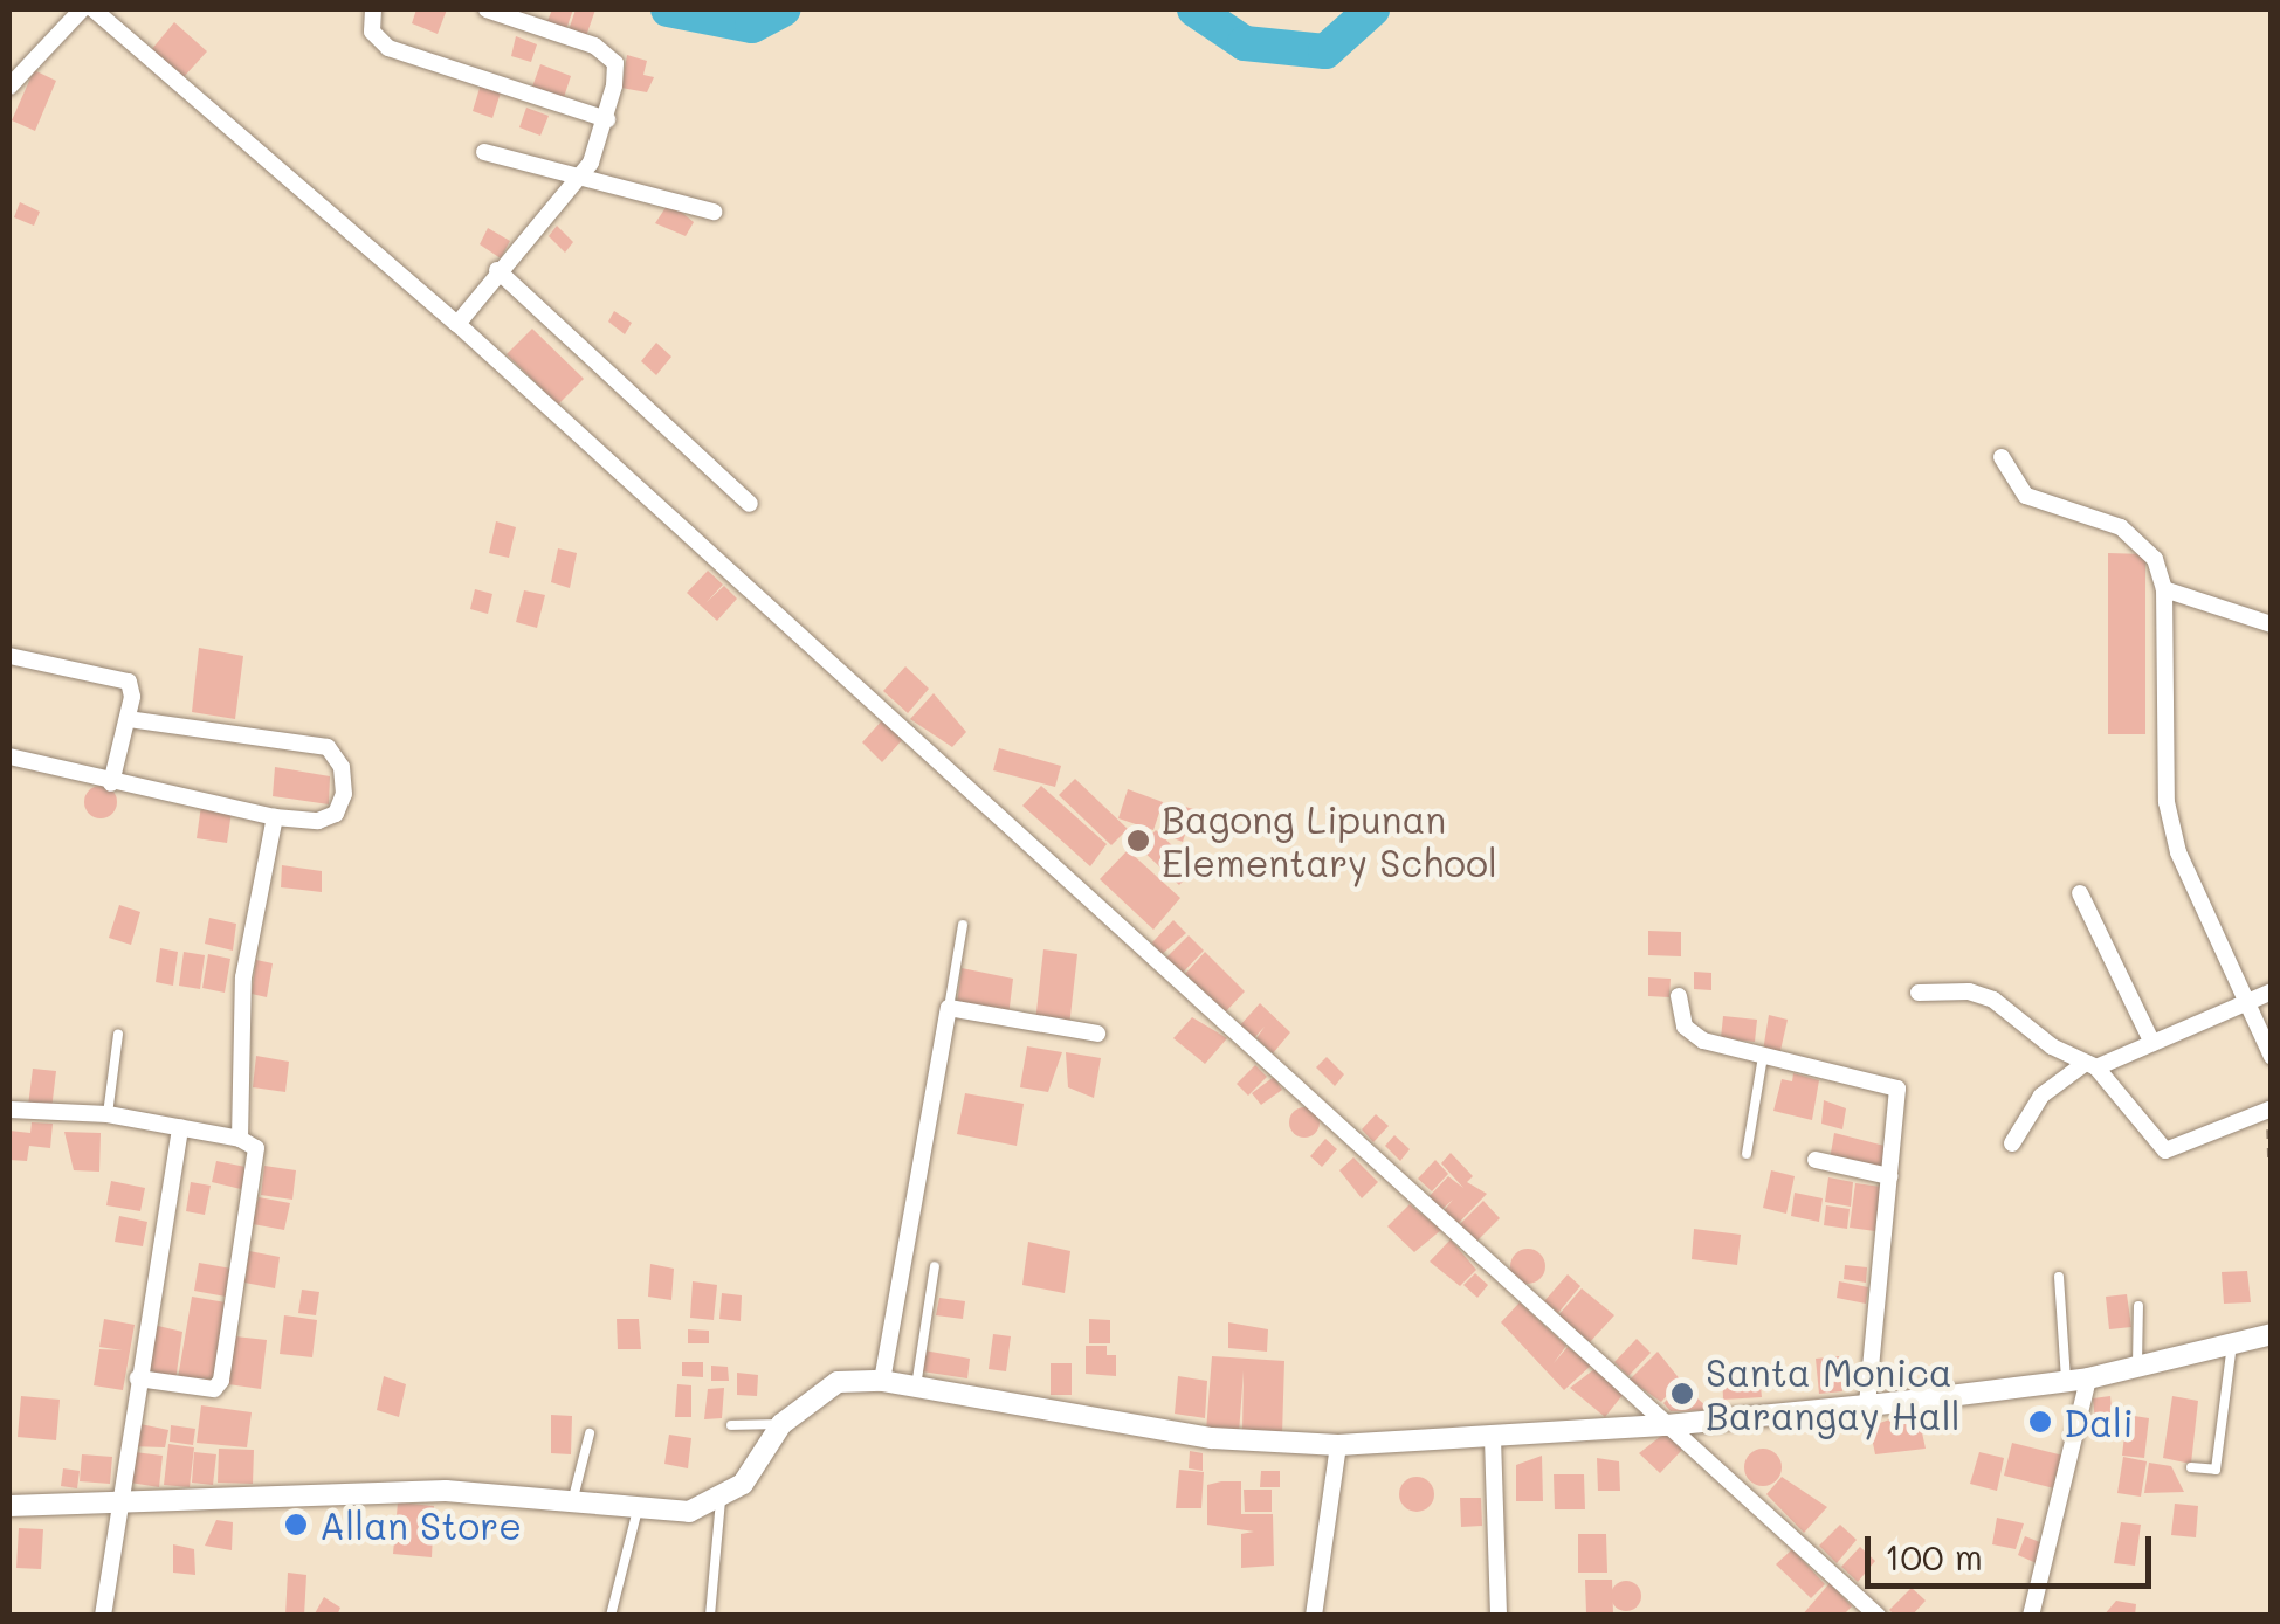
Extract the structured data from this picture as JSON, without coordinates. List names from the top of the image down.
{
  "places": [
    "Bagong Lipunan Elementary School",
    "Santa Monica Barangay Hall",
    "Dali",
    "Allan Store"
  ],
  "scale_bar": "100 m"
}
